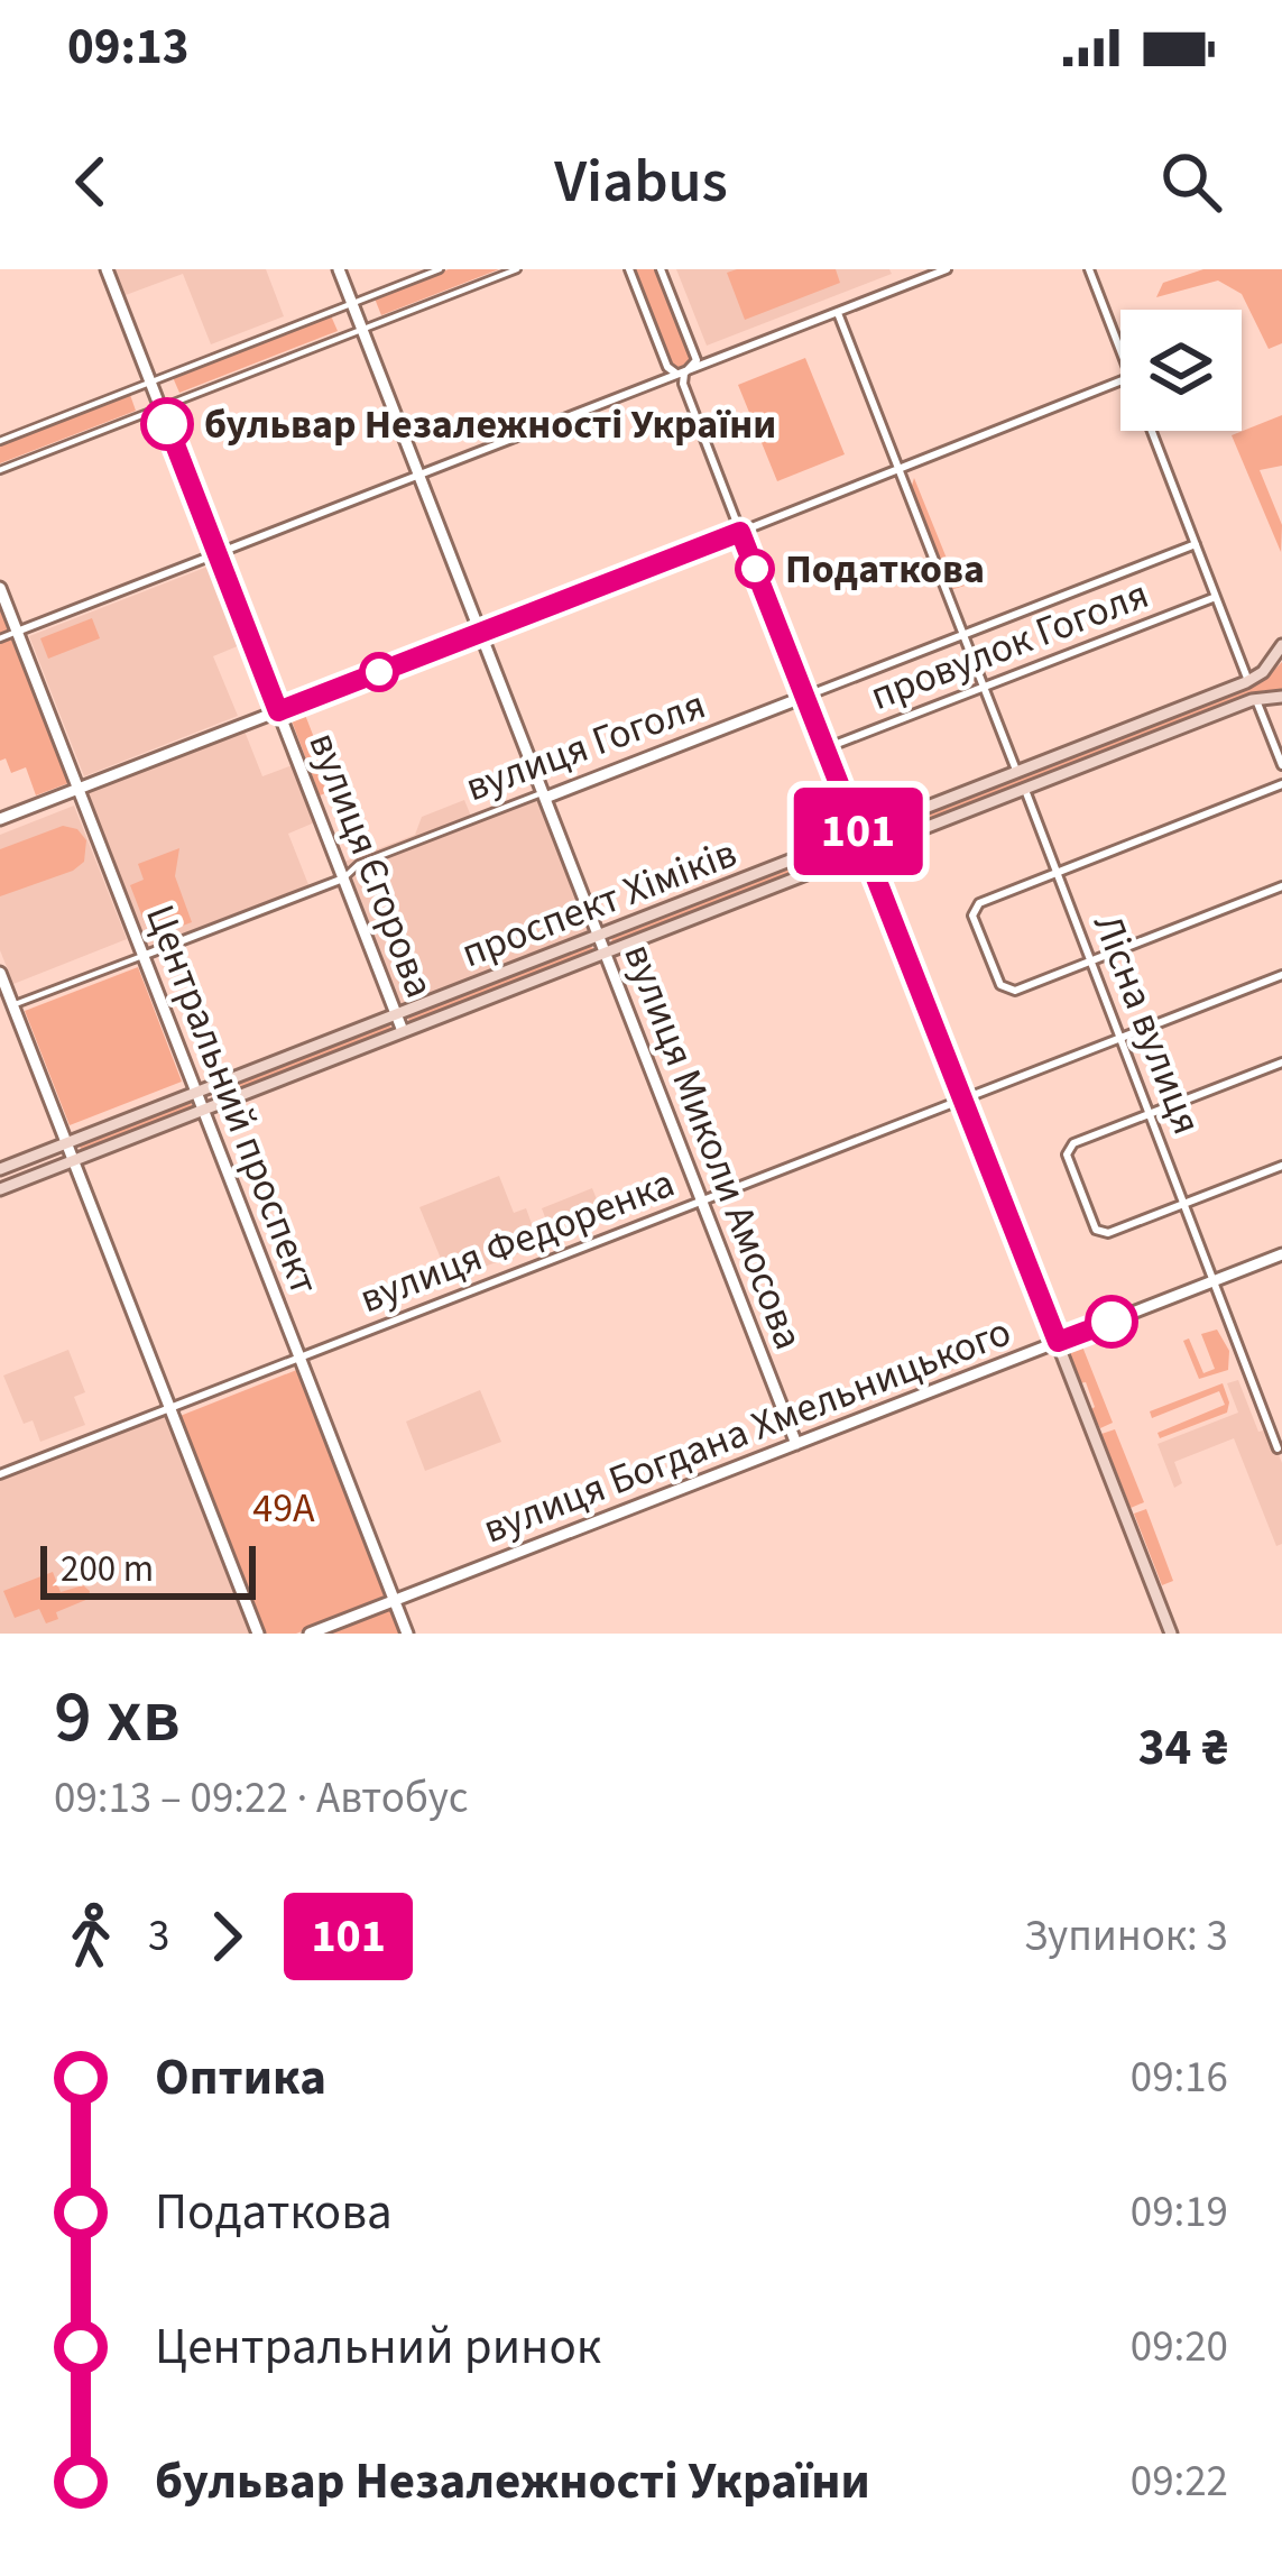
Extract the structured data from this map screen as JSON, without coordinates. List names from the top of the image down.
{
  "streets": {
    "main road": ["проспект Хіміків"],
    "street": [
      "провулок Гоголя",
      "вулиця Гоголя",
      "вулиця Єгорова",
      "Лісна вулиця",
      "Центральний проспект",
      "вулиця Миколи Амосова",
      "вулиця Федоренка",
      "вулиця Богдана Хмельницького"
    ]
  },
  "crossings": [
    ["вулиця Гоголя", "вулиця Єгорова"],
    ["вулиця Гоголя", "Центральний проспект"],
    ["вулиця Гоголя", "вулиця Миколи Амосова"],
    ["вулиця Єгорова", "проспект Хіміків"],
    ["проспект Хіміків", "Лісна вулиця"],
    ["проспект Хіміків", "Центральний проспект"],
    ["проспект Хіміків", "вулиця Миколи Амосова"],
    ["Лісна вулиця", "вулиця Федоренка"],
    ["Лісна вулиця", "вулиця Богдана Хмельницького"],
    ["Центральний проспект", "вулиця Федоренка"],
    ["Центральний проспект", "вулиця Богдана Хмельницького"],
    ["вулиця Миколи Амосова", "вулиця Федоренка"],
    ["вулиця Миколи Амосова", "вулиця Богдана Хмельницького"]
  ],
  "parks": ["49А"],
  "places": ["бульвар Незалежності України", "Податкова"],
  "lines": ["bus line 101"],
  "scale_bar": "200 m",
  "page": {
    "status": "09:13",
    "header": "Viabus",
    "on_map": "101",
    "scale": "200 m",
    "heading": ["9 хв", "09:13 – 09:22 · Автобус", "34 ₴"],
    "legs": ["3", "101", "Зупинок: 3"],
    "list": [
      {
        "name": "Оптика",
        "value": "09:16"
      },
      {
        "name": "Податкова",
        "value": "09:19"
      },
      {
        "name": "Центральний ринок",
        "value": "09:20"
      },
      {
        "name": "бульвар Незалежності України",
        "value": "09:22"
      }
    ]
  }
}
